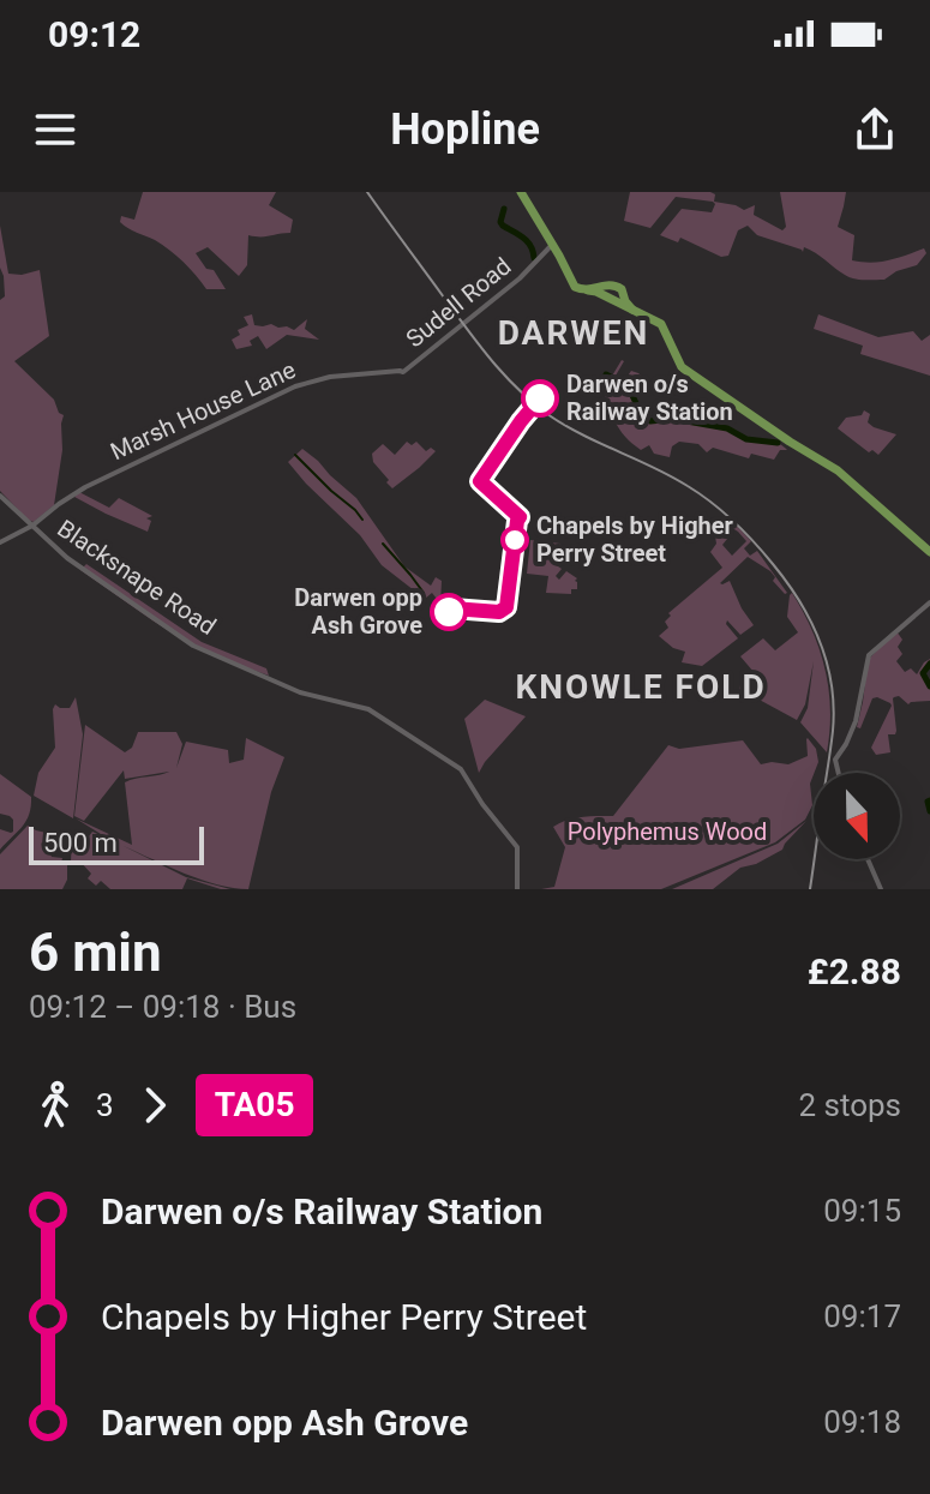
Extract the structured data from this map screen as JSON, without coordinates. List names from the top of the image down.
{
  "streets": {
    "street": ["Sudell Road", "Marsh House Lane", "Blacksnape Road"]
  },
  "crossings": [
    ["Sudell Road", "Marsh House Lane"],
    ["Marsh House Lane", "Blacksnape Road"]
  ],
  "districts": ["DARWEN", "KNOWLE FOLD"],
  "parks": ["Polyphemus Wood"],
  "places": ["Darwen o/s Railway Station", "Chapels by Higher Perry Street", "Darwen opp Ash Grove"],
  "lines": ["bus line TA05"],
  "scale_bar": "500 m",
  "north": "bottom",
  "page": {
    "status": "09:12",
    "header": "Hopline",
    "scale": "500 m",
    "heading": ["6 min", "09:12 – 09:18 · Bus", "£2.88"],
    "legs": ["3", "TA05", "2 stops"],
    "list": [
      {
        "name": "Darwen o/s Railway Station",
        "value": "09:15"
      },
      {
        "name": "Chapels by Higher Perry Street",
        "value": "09:17"
      },
      {
        "name": "Darwen opp Ash Grove",
        "value": "09:18"
      }
    ]
  }
}
